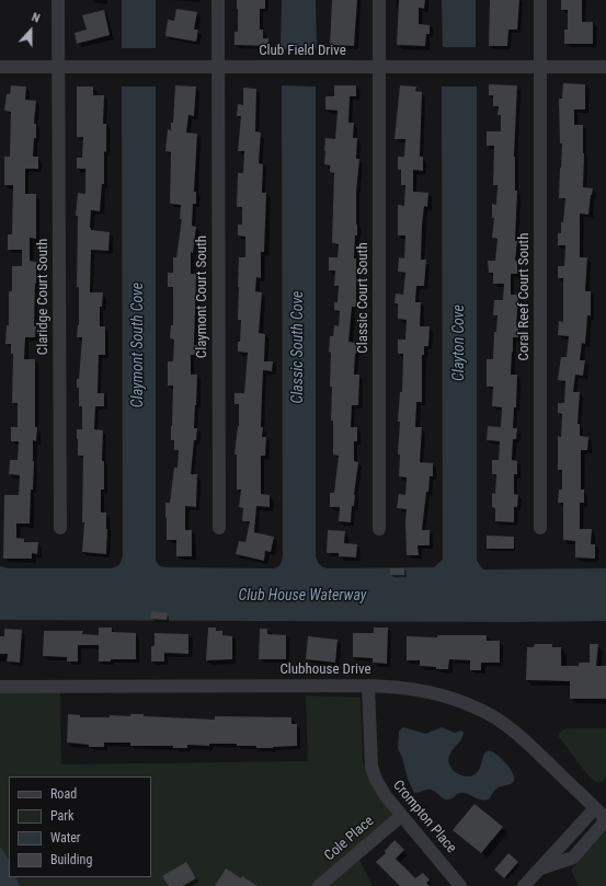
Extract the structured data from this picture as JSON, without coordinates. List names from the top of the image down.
{
  "streets": {
    "street": [
      "Club Field Drive",
      "Claridge Court South",
      "Claymont Court South",
      "Coral Reef Court South",
      "Classic Court South",
      "Clubhouse Drive",
      "Crompton Place",
      "Cole Place"
    ]
  },
  "crossings": [
    ["Club Field Drive", "Claridge Court South"],
    ["Club Field Drive", "Claymont Court South"],
    ["Club Field Drive", "Coral Reef Court South"],
    ["Club Field Drive", "Classic Court South"],
    ["Clubhouse Drive", "Crompton Place"],
    ["Crompton Place", "Cole Place"]
  ],
  "water": [
    "Clayton Cove",
    "Claymont South Cove",
    "Classic South Cove",
    "Club House Waterway"
  ],
  "legend": [
    "Road",
    "Park",
    "Water",
    "Building"
  ],
  "north": "top"
}
